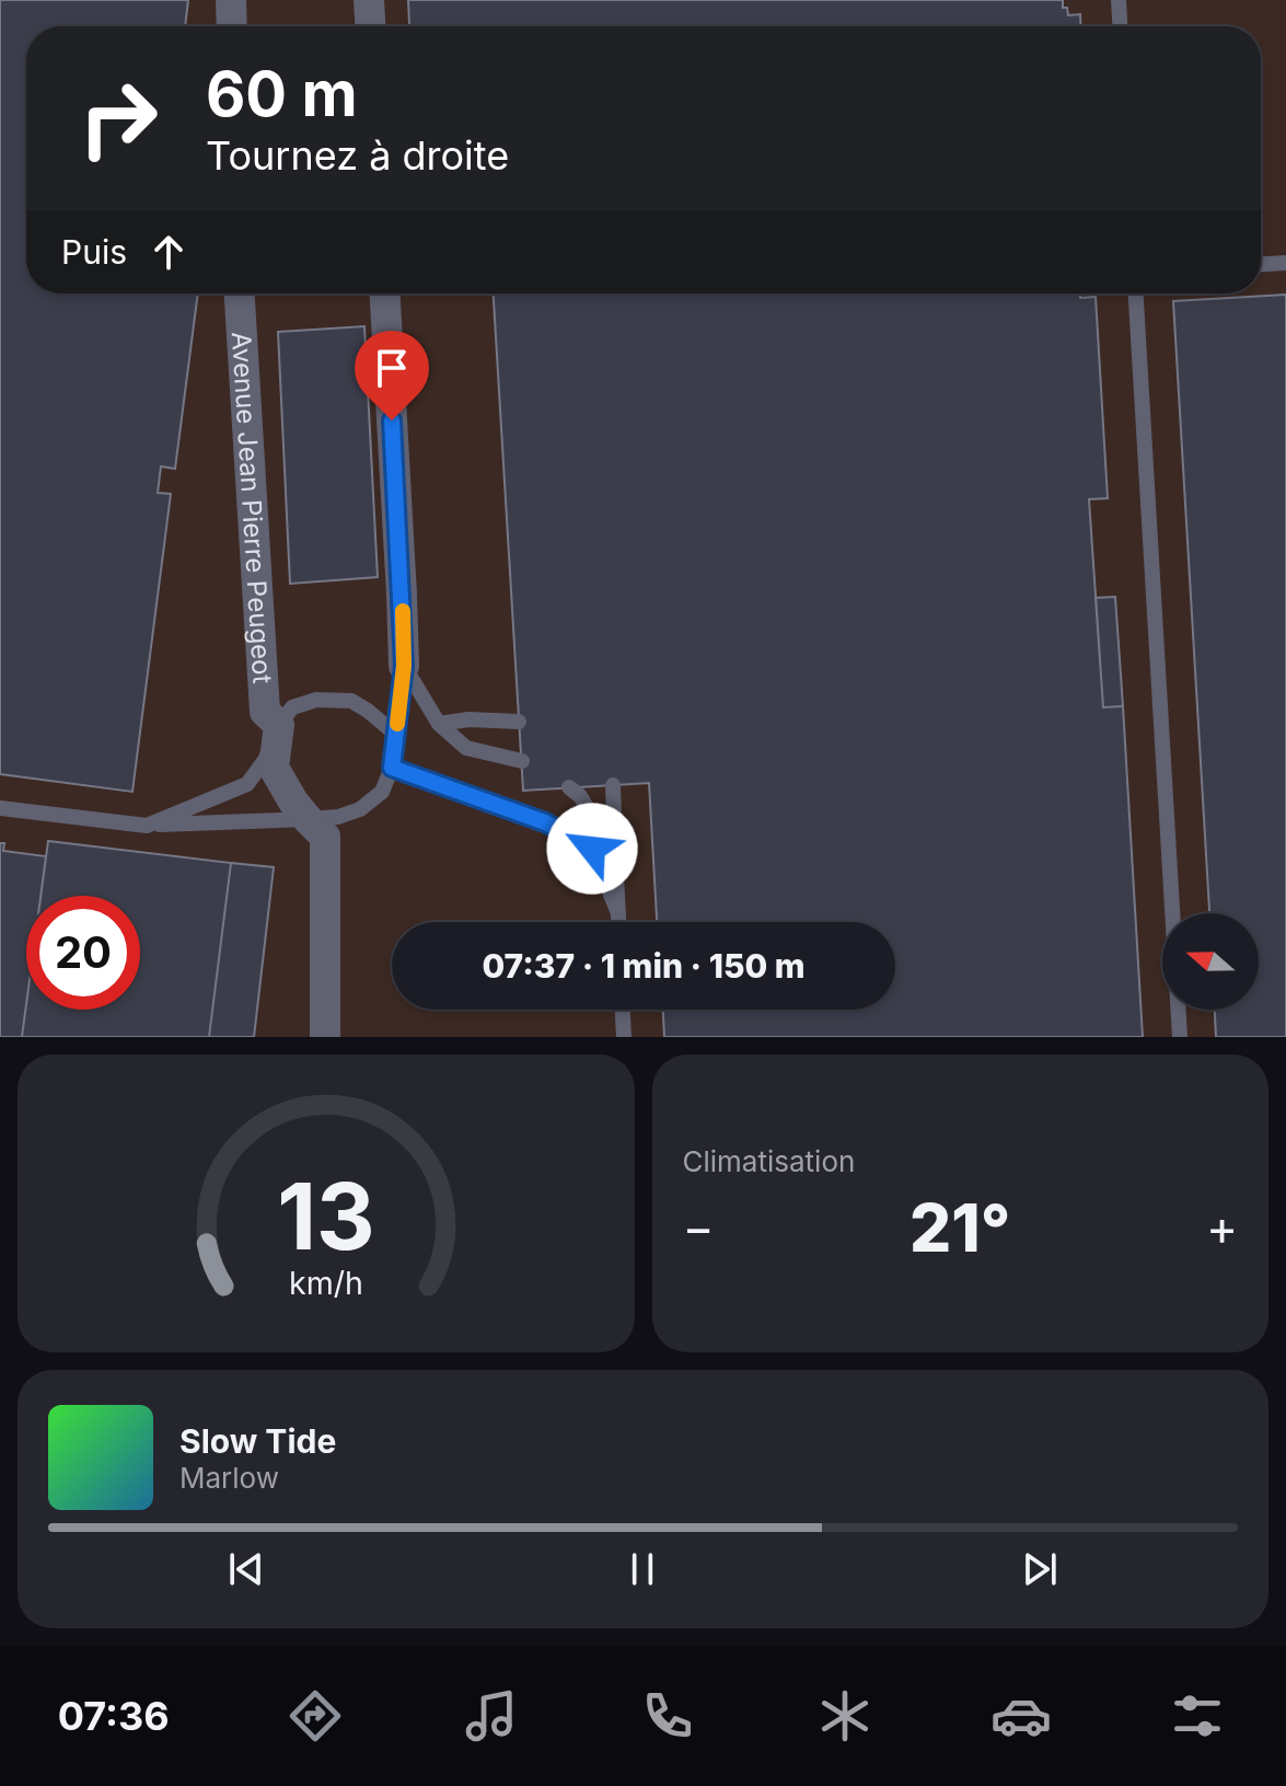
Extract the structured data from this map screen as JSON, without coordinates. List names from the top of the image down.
{
  "streets": {
    "street": ["Avenue Jean Pierre Peugeot"]
  },
  "north": "left",
  "page": {
    "turn": ["60 m", "Tournez à droite"],
    "then": "Puis",
    "limit": "20",
    "trip": "07:37 · 1 min · 150 m",
    "tile": "Climatisation",
    "heat": ["−", "21°", "+"],
    "song": ["Slow Tide", "Marlow"],
    "tabs": "07:36",
    "gauge": ["13", "km/h"]
  }
}
